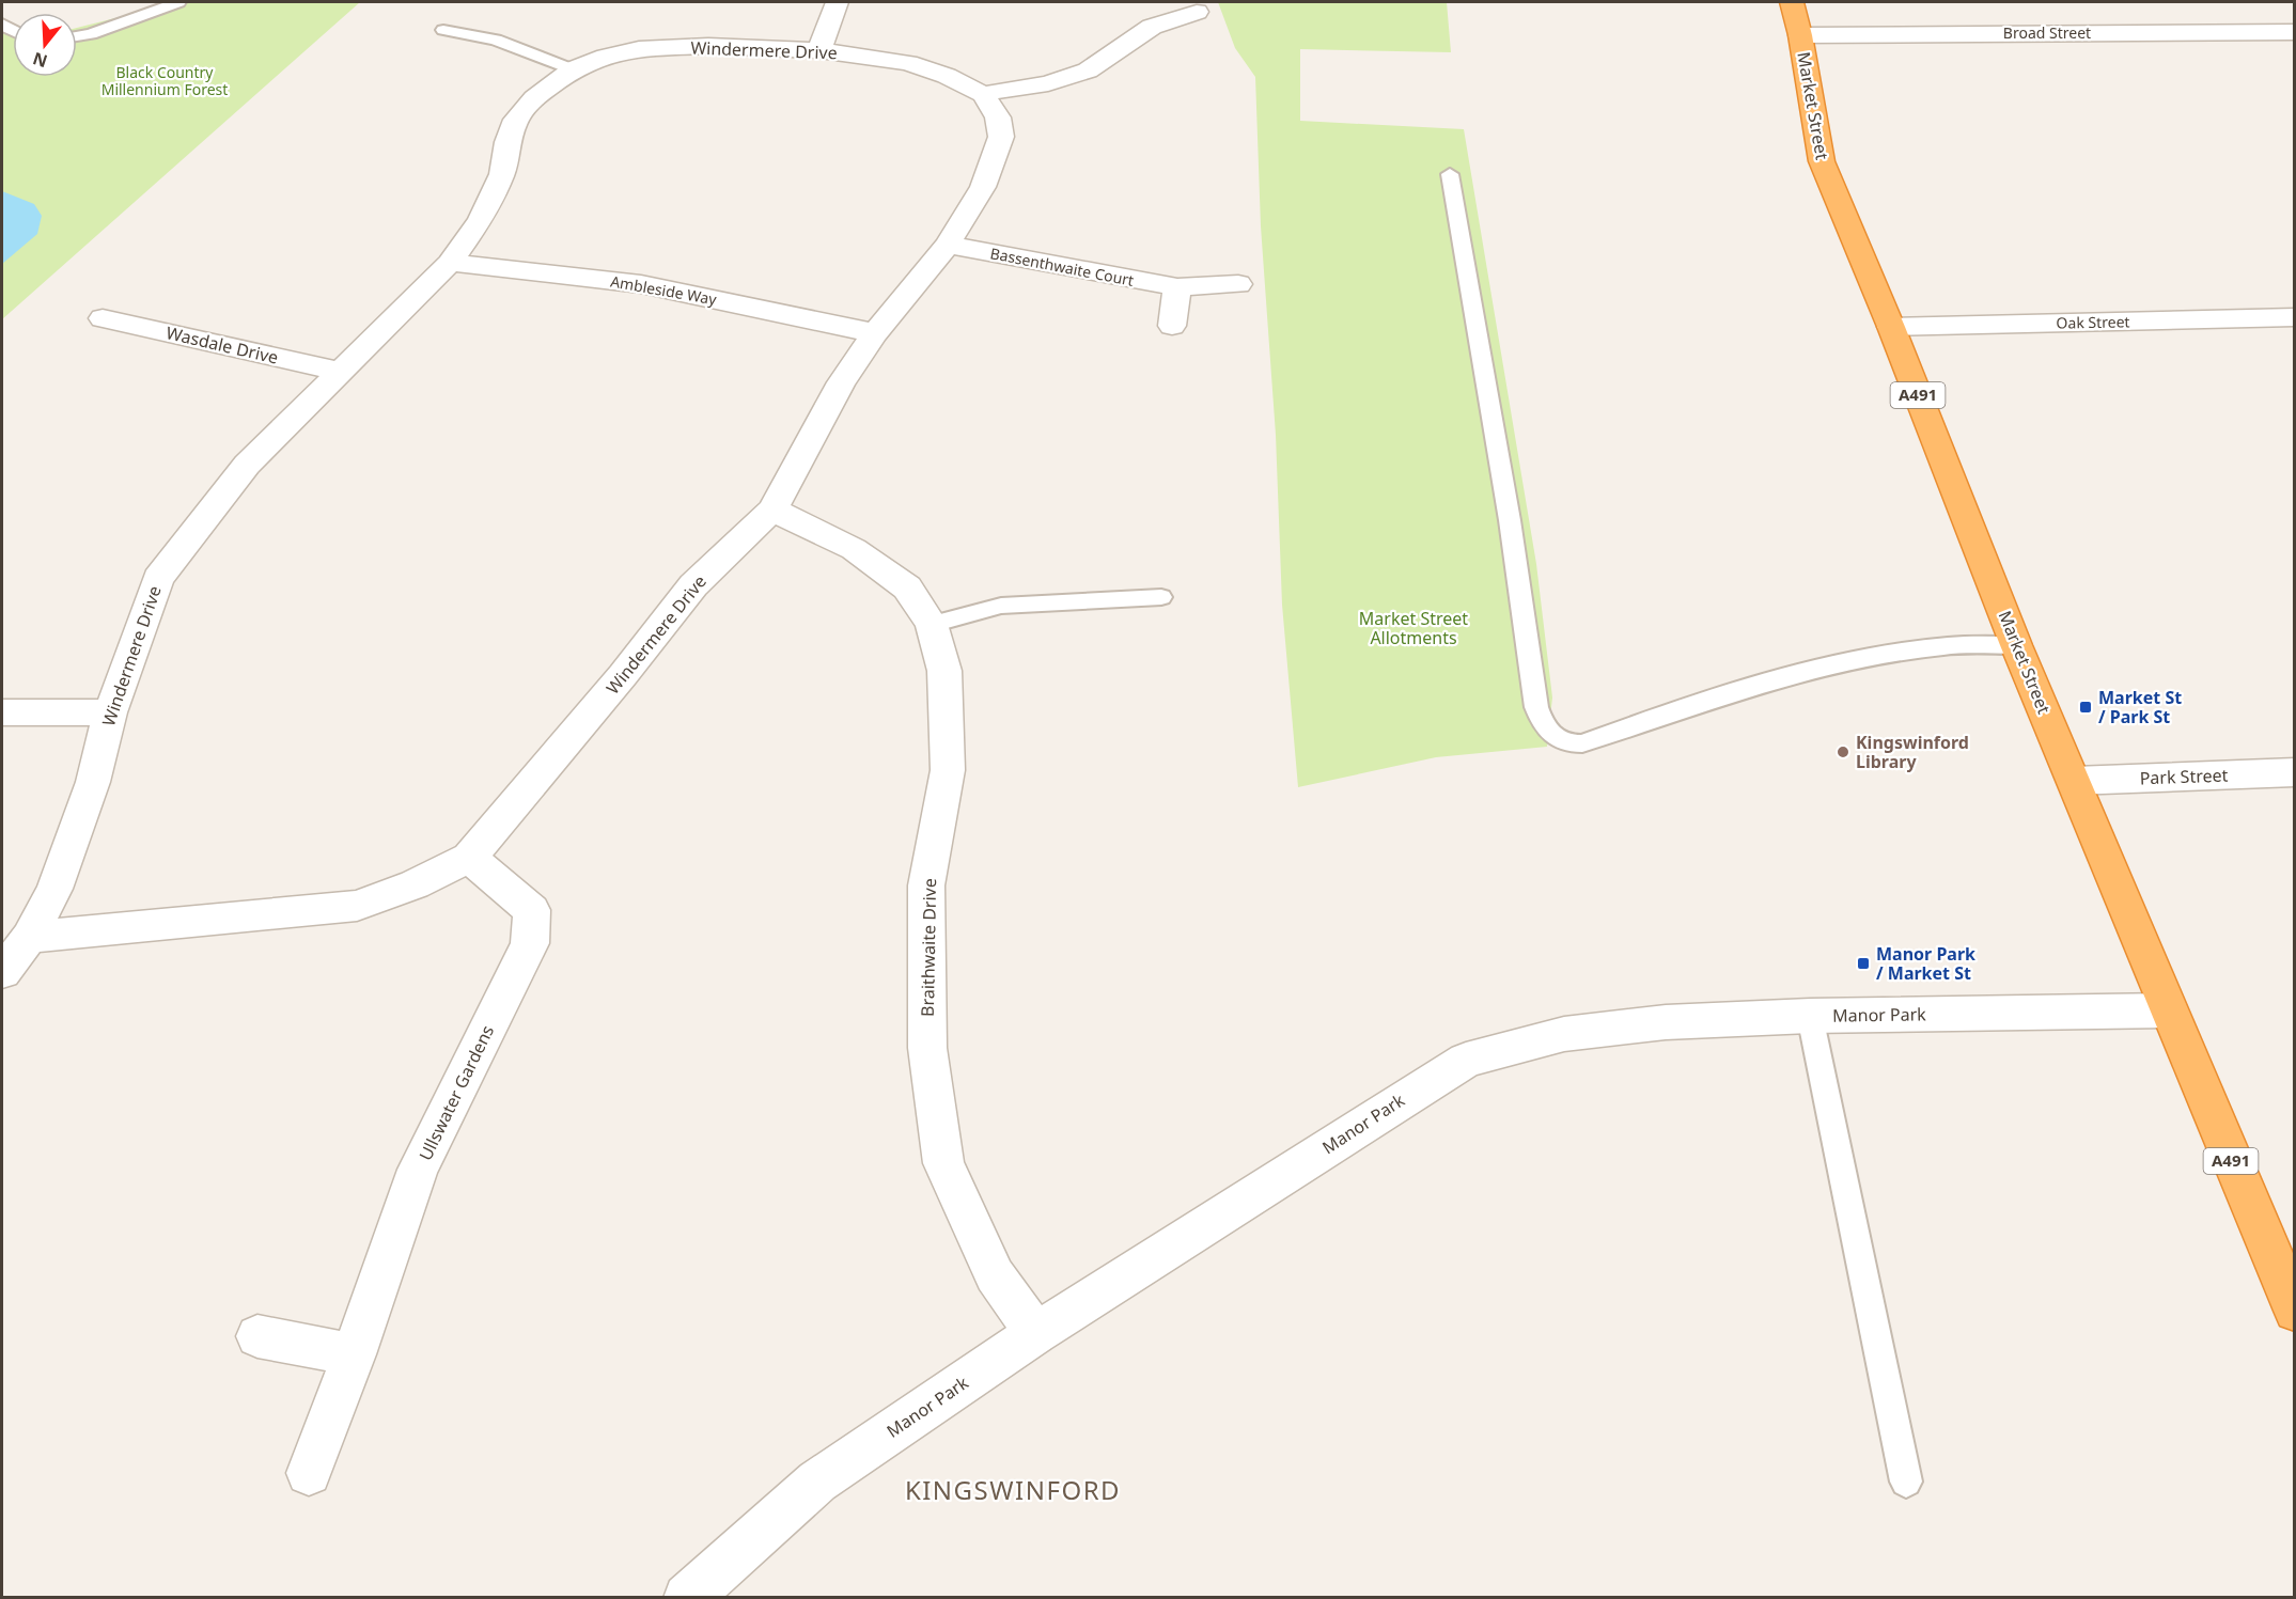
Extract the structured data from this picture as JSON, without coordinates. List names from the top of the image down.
{
  "streets": {
    "highway": ["Market Street", "A491"],
    "street": [
      "Broad Street",
      "Windermere Drive",
      "Bassenthwaite Court",
      "Ambleside Way",
      "Oak Street",
      "Wasdale Drive",
      "Park Street",
      "Braithwaite Drive",
      "Manor Park",
      "Ullswater Gardens"
    ]
  },
  "crossings": [
    ["Broad Street", "Market Street"],
    ["Windermere Drive", "Bassenthwaite Court"],
    ["Windermere Drive", "Ambleside Way"],
    ["Windermere Drive", "Wasdale Drive"],
    ["Windermere Drive", "Braithwaite Drive"],
    ["Windermere Drive", "Ullswater Gardens"],
    ["Market Street", "Oak Street"],
    ["Market Street", "Park Street"],
    ["Market Street", "Manor Park"],
    ["Braithwaite Drive", "Manor Park"]
  ],
  "districts": ["KINGSWINFORD"],
  "parks": ["Black Country Millennium Forest", "Market Street Allotments"],
  "places": {
    "transit": ["Market St / Park St", "Manor Park / Market St"],
    "other": ["Kingswinford Library"]
  },
  "north": "bottom"
}
